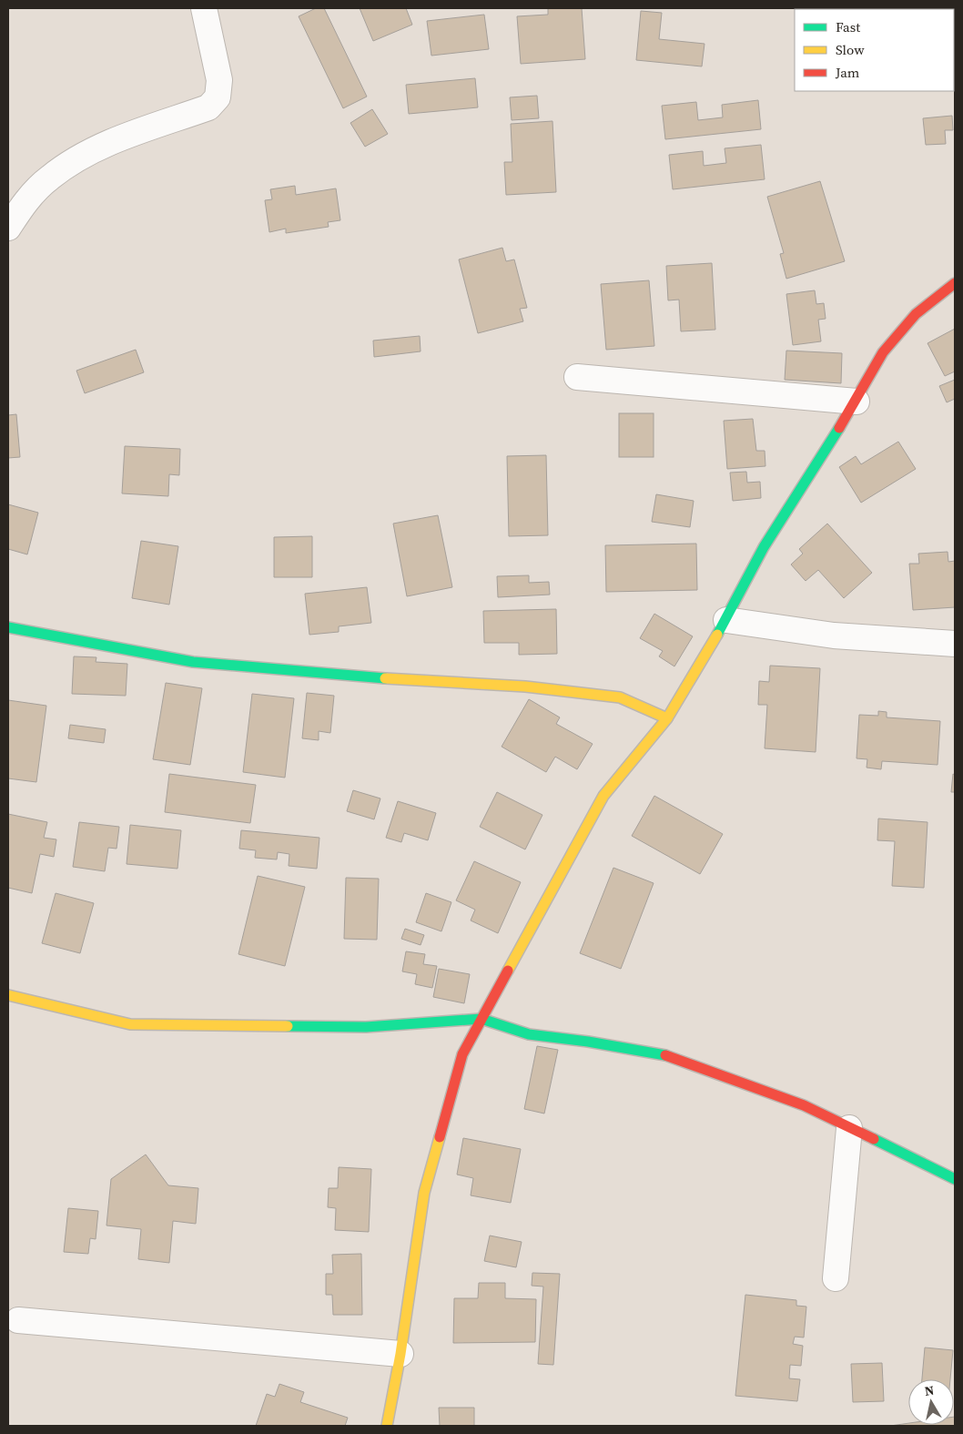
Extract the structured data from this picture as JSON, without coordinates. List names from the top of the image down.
{
  "legend": ["Fast", "Slow", "Jam"],
  "north": "top"
}
